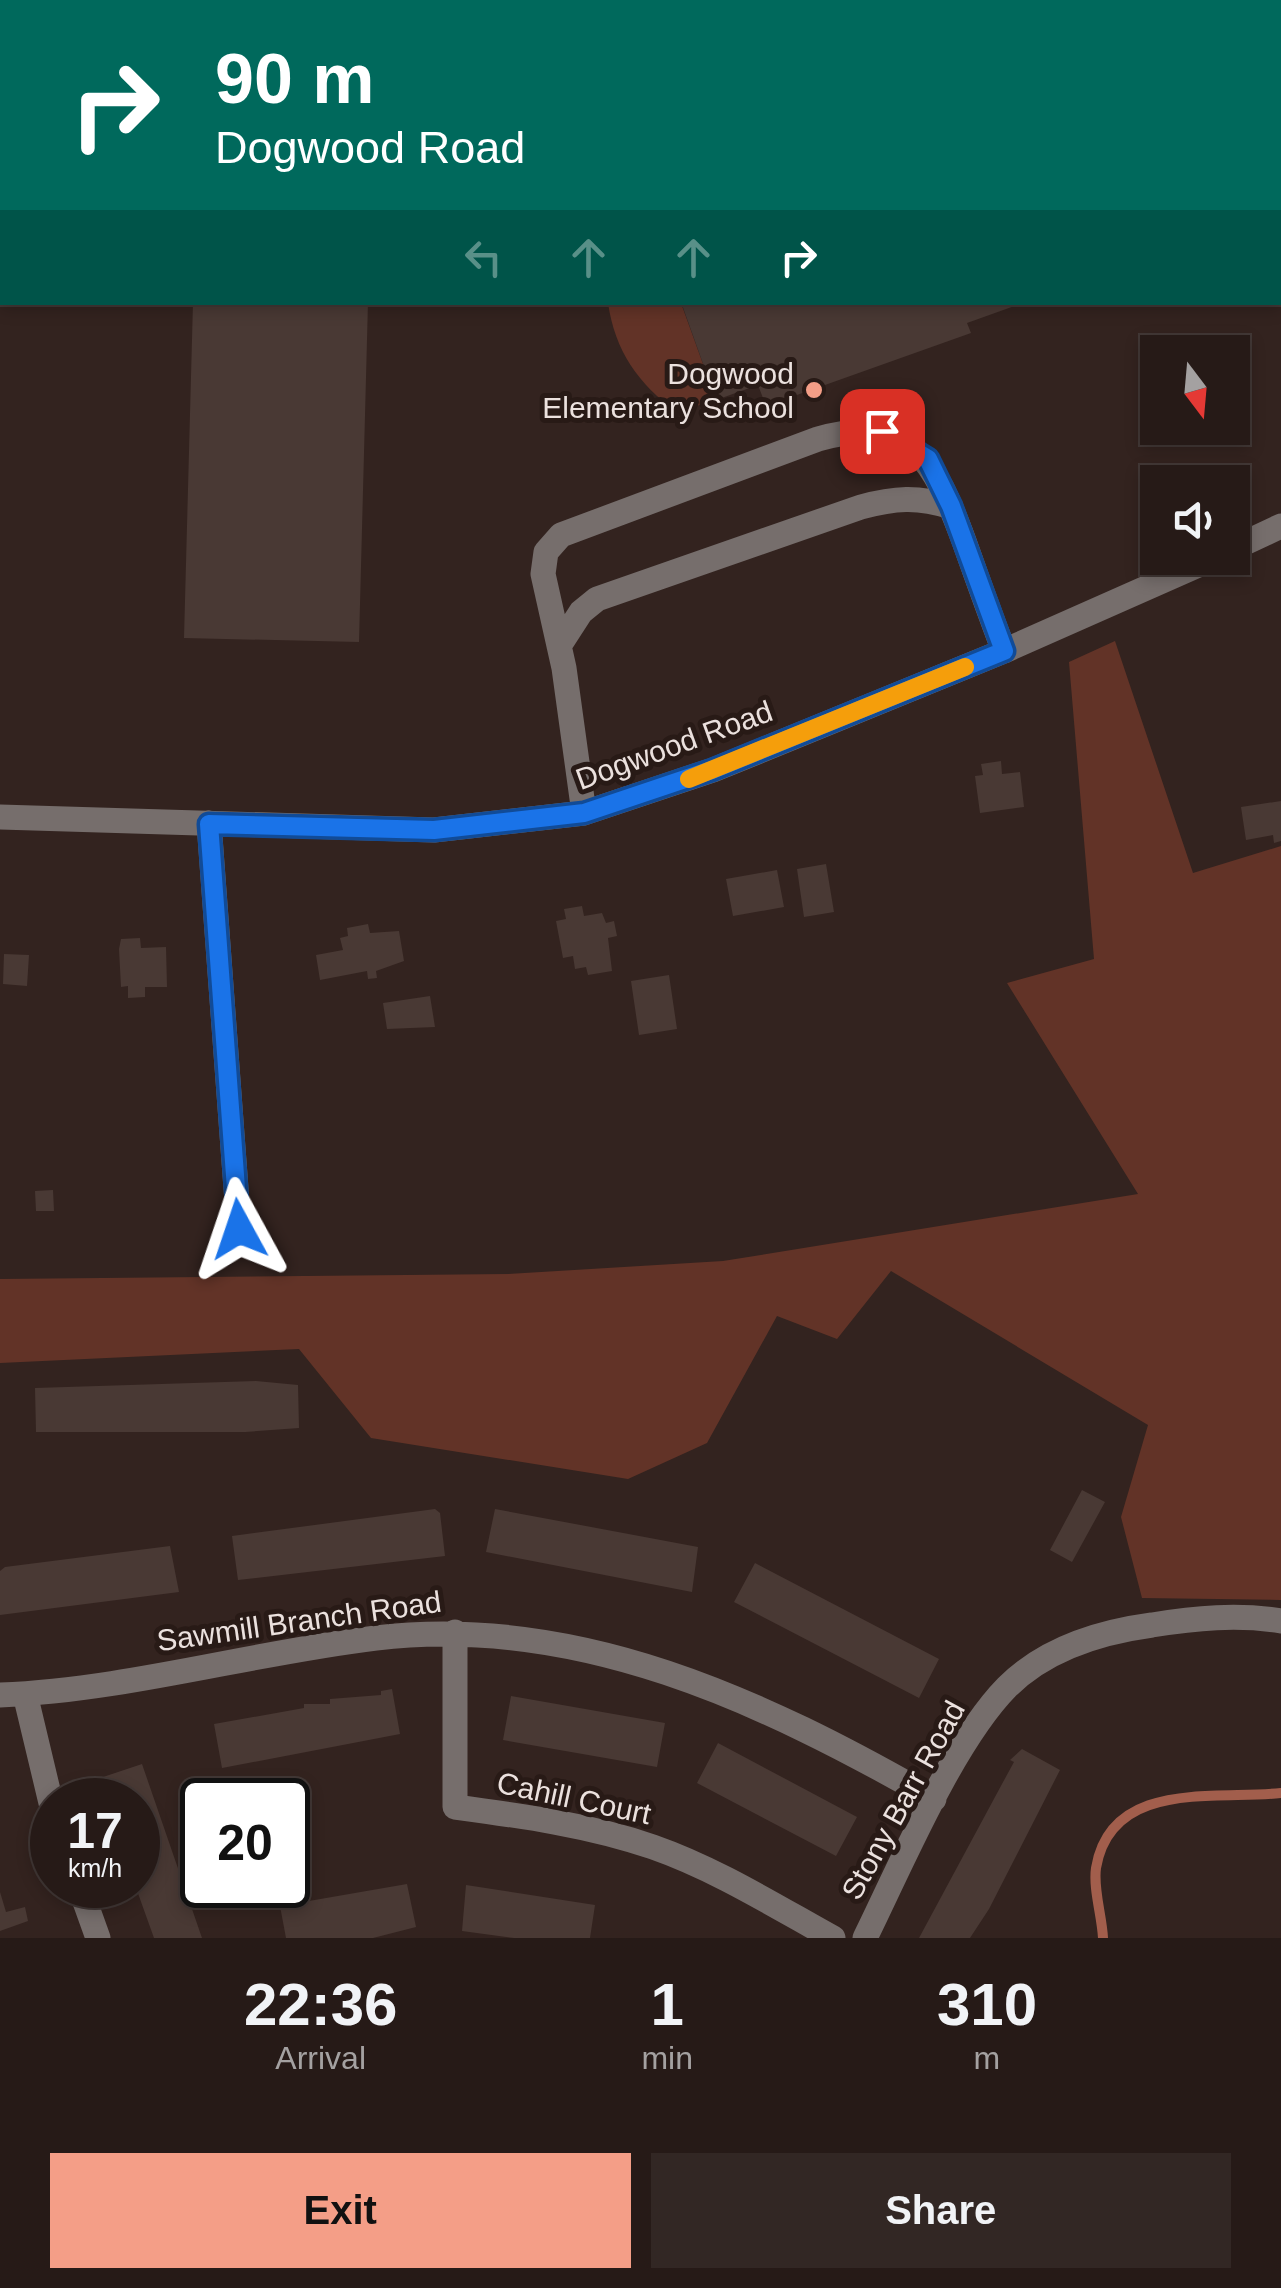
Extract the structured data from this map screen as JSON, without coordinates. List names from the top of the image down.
{
  "streets": {
    "street": [
      "Dogwood Road",
      "Sawmill Branch Road",
      "Cahill Court",
      "Stony Barr Road"
    ]
  },
  "crossings": [
    ["Sawmill Branch Road", "Cahill Court"],
    ["Sawmill Branch Road", "Stony Barr Road"]
  ],
  "places": ["Dogwood Elementary School"],
  "north": "bottom",
  "page": {
    "turn": ["90 m", "Dogwood Road"],
    "speed": "17 km/h",
    "limit": "20",
    "eta": [
      "22:36",
      "Arrival",
      "1",
      "min",
      "310",
      "m"
    ],
    "buttons": ["Exit", "Share"]
  }
}
